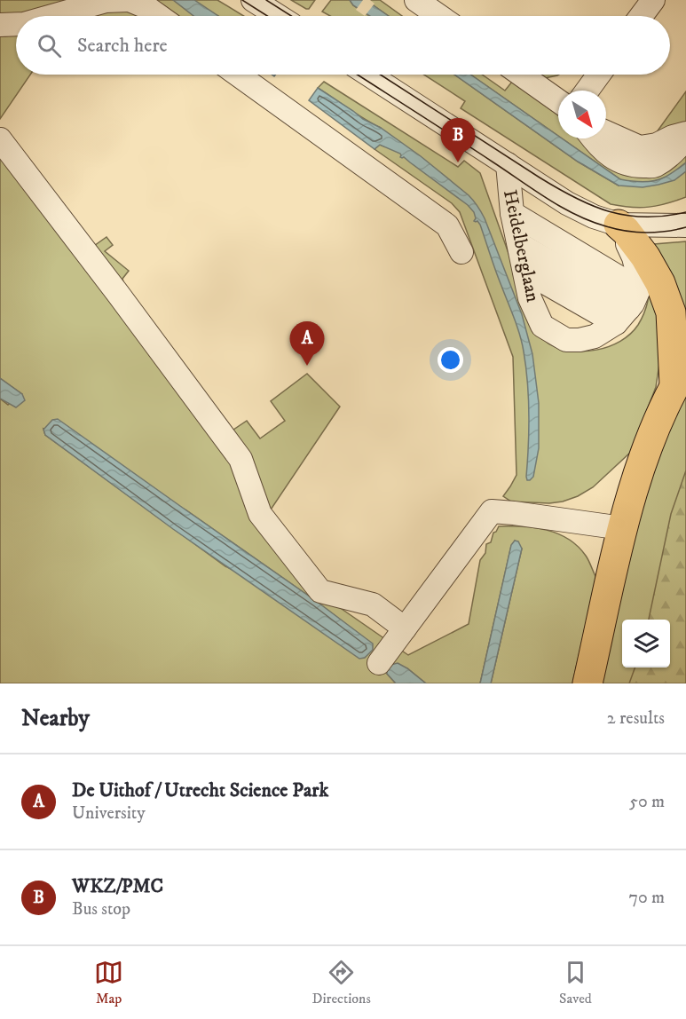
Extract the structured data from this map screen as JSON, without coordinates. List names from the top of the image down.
{
  "streets": {
    "lane": ["Heidelberglaan"]
  },
  "north": "bottom right",
  "page": {
    "search": "Search here",
    "pins": ["B", "A"],
    "heading": ["Nearby", "2 results"],
    "list": [
      {
        "mark": "A",
        "name": "De Uithof / Utrecht Science Park",
        "note": "University",
        "value": "50 m"
      },
      {
        "mark": "B",
        "name": "WKZ/PMC",
        "note": "Bus stop",
        "value": "70 m"
      }
    ],
    "nav": ["Map", "Directions", "Saved"]
  }
}
